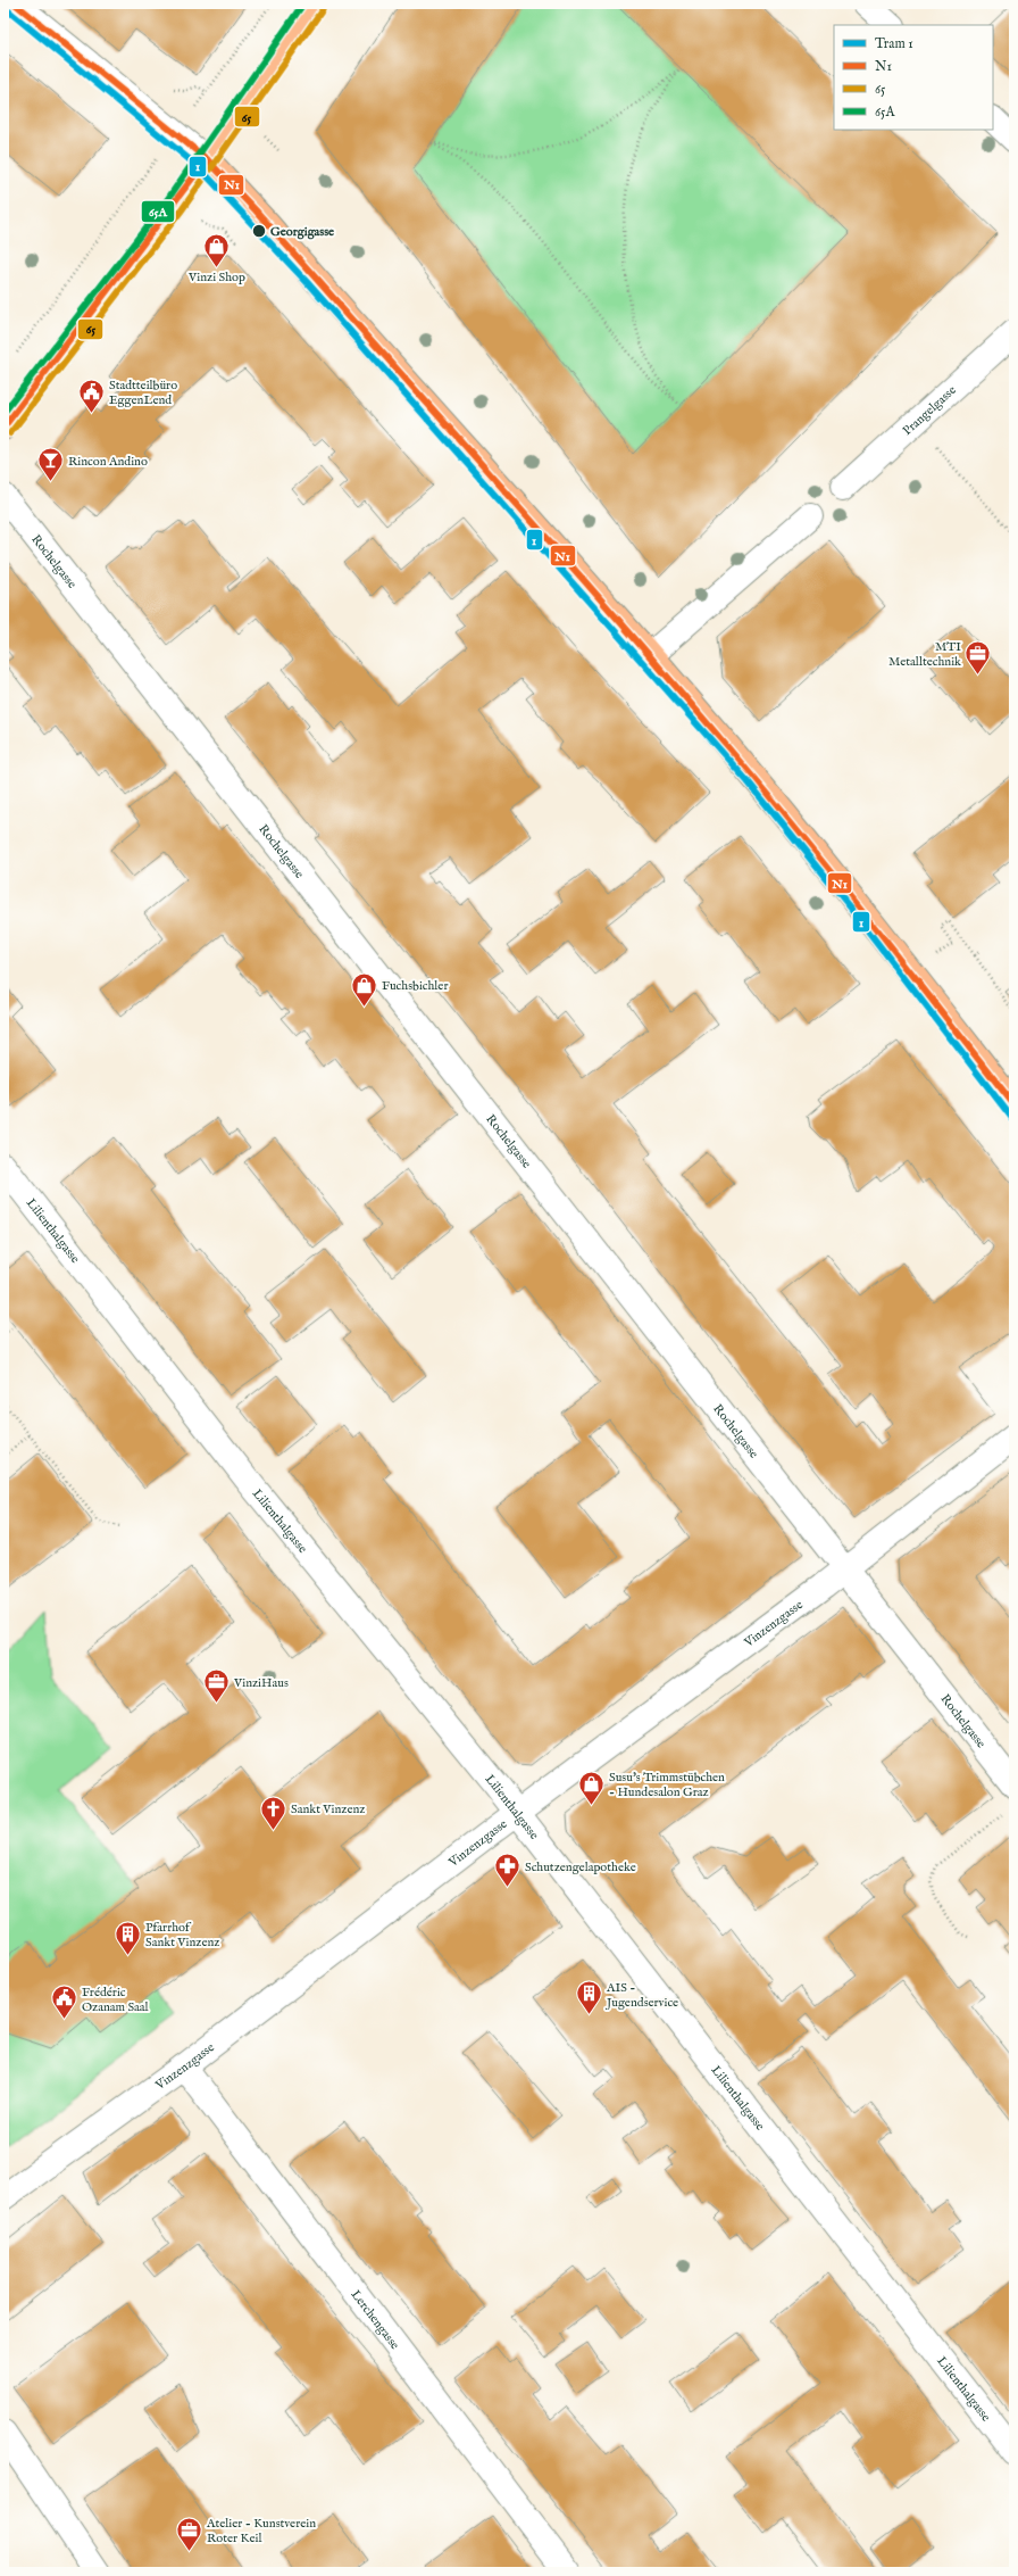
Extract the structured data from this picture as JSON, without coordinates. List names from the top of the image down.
{
  "streets": {
    "street": [
      "Prangelgasse",
      "Rochelgasse",
      "Lilienthalgasse",
      "Vinzenzgasse",
      "Lerchengasse"
    ]
  },
  "crossings": [
    ["Rochelgasse", "Vinzenzgasse"],
    ["Lilienthalgasse", "Vinzenzgasse"],
    ["Vinzenzgasse", "Lerchengasse"]
  ],
  "places": {
    "other": ["Georgigasse"],
    "shop": ["Vinzi Shop", "Fuchsbichler", "Susu's Trimmstübchen - Hundesalon Graz"],
    "public building": ["Stadtteilbüro EggenLend", "Frédéric Ozanam Saal"],
    "bar": ["Rincon Andino"],
    "office": ["MTI Metalltechnik", "VinziHaus", "Atelier - Kunstverein Roter Keil"],
    "church": ["Sankt Vinzenz"],
    "pharmacy": ["Schutzengelapotheke"],
    "building": ["Pfarrhof Sankt Vinzenz", "AIS - Jugendservice"]
  },
  "lines": [
    "transit line N1",
    "transit line 65A",
    "tram line 1",
    "transit line 65"
  ],
  "legend": [
    "Tram 1",
    "N1",
    "65",
    "65A"
  ]
}
